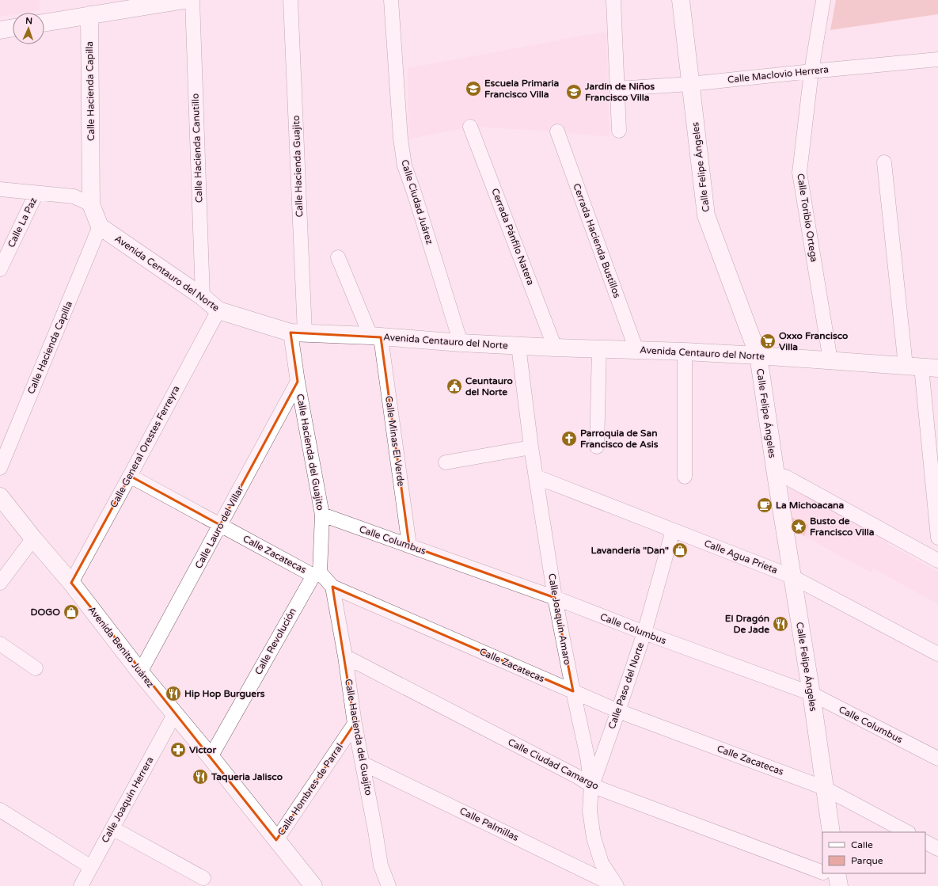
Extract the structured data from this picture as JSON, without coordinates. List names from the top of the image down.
{
  "streets": {
    "street": [
      "Calle Maclovio Herrera",
      "Calle Hacienda Capilla",
      "Calle Hacienda Canutillo",
      "Calle Hacienda Guajito",
      "Calle Felipe Ángeles",
      "Calle Ciudad Juárez",
      "Calle Toribio Ortega",
      "Calle La Paz",
      "Cerrada Pánfilo Natera",
      "Cerrada Hacienda Bustillos",
      "Avenida Centauro del Norte",
      "Calle Minas El Verde",
      "Calle General Orestes Ferreyra",
      "Calle Hacienda del Guajito",
      "Calle Lauro del Villar",
      "Calle Columbus",
      "Calle Zacatecas",
      "Calle Agua Prieta",
      "Calle Joaquín Amaro",
      "Calle Revolución",
      "Avenida Benito Juárez",
      "Calle Paso del Norte",
      "Calle Ciudad Camargo",
      "Calle Hombres de Parral",
      "Calle Joaquín Herrera",
      "Calle Palmillas"
    ]
  },
  "crossings": [
    ["Calle Maclovio Herrera", "Calle Felipe Ángeles"],
    ["Calle Maclovio Herrera", "Calle Toribio Ortega"],
    ["Calle Hacienda Capilla", "Avenida Centauro del Norte"],
    ["Calle Hacienda Canutillo", "Avenida Centauro del Norte"],
    ["Calle Hacienda Guajito", "Avenida Centauro del Norte"],
    ["Calle Hacienda Guajito", "Calle Hacienda del Guajito"],
    ["Calle Felipe Ángeles", "Avenida Centauro del Norte"],
    ["Calle Felipe Ángeles", "Calle Columbus"],
    ["Calle Felipe Ángeles", "Calle Zacatecas"],
    ["Calle Felipe Ángeles", "Calle Agua Prieta"],
    ["Calle Ciudad Juárez", "Avenida Centauro del Norte"],
    ["Calle Toribio Ortega", "Avenida Centauro del Norte"],
    ["Cerrada Pánfilo Natera", "Avenida Centauro del Norte"],
    ["Cerrada Hacienda Bustillos", "Avenida Centauro del Norte"],
    ["Avenida Centauro del Norte", "Calle Minas El Verde"],
    ["Avenida Centauro del Norte", "Calle General Orestes Ferreyra"],
    ["Avenida Centauro del Norte", "Calle Hacienda del Guajito"],
    ["Avenida Centauro del Norte", "Calle Joaquín Amaro"],
    ["Calle Minas El Verde", "Calle Columbus"],
    ["Calle General Orestes Ferreyra", "Calle Zacatecas"],
    ["Calle General Orestes Ferreyra", "Avenida Benito Juárez"],
    ["Calle Hacienda del Guajito", "Calle Lauro del Villar"],
    ["Calle Hacienda del Guajito", "Calle Columbus"],
    ["Calle Hacienda del Guajito", "Calle Zacatecas"],
    ["Calle Hacienda del Guajito", "Calle Revolución"],
    ["Calle Hacienda del Guajito", "Calle Ciudad Camargo"],
    ["Calle Hacienda del Guajito", "Calle Hombres de Parral"],
    ["Calle Hacienda del Guajito", "Calle Palmillas"],
    ["Calle Lauro del Villar", "Calle Zacatecas"],
    ["Calle Lauro del Villar", "Avenida Benito Juárez"],
    ["Calle Columbus", "Calle Joaquín Amaro"],
    ["Calle Columbus", "Calle Paso del Norte"],
    ["Calle Zacatecas", "Calle Joaquín Amaro"],
    ["Calle Zacatecas", "Calle Revolución"],
    ["Calle Zacatecas", "Calle Paso del Norte"],
    ["Calle Agua Prieta", "Calle Joaquín Amaro"],
    ["Calle Agua Prieta", "Calle Paso del Norte"],
    ["Calle Joaquín Amaro", "Calle Paso del Norte"],
    ["Calle Joaquín Amaro", "Calle Ciudad Camargo"],
    ["Calle Joaquín Amaro", "Calle Palmillas"],
    ["Calle Revolución", "Avenida Benito Juárez"],
    ["Avenida Benito Juárez", "Calle Hombres de Parral"],
    ["Avenida Benito Juárez", "Calle Joaquín Herrera"],
    ["Calle Paso del Norte", "Calle Ciudad Camargo"]
  ],
  "places": {
    "school or university": ["Escuela Primaria Francisco Villa", "Jardín de Niños Francisco Villa"],
    "supermarket": ["Oxxo Francisco Villa"],
    "public building": ["Ceuntauro del Norte"],
    "church": ["Parroquia de San Francisco de Asis"],
    "cafe": ["La Michoacana"],
    "place": ["Busto de Francisco Villa"],
    "shop": ["Lavandería \"Dan\"", "DOGO"],
    "restaurant": ["El Dragón De Jade", "Hip Hop Burguers", "Taqueria Jalisco"],
    "pharmacy": ["Victor"]
  },
  "legend": ["Calle", "Parque"],
  "north": "top"
}
